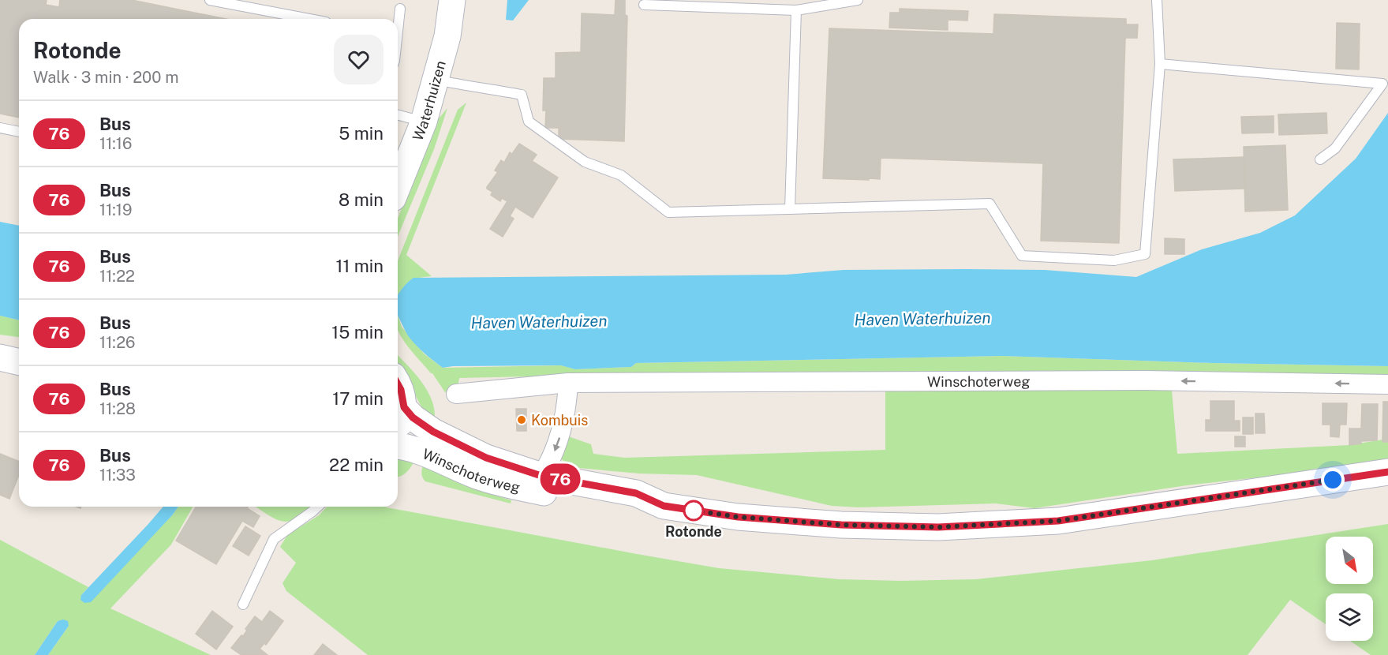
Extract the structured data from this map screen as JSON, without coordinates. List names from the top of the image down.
{
  "streets": {
    "main road": ["Waterhuizen", "Winschoterweg"]
  },
  "water": ["Haven Waterhuizen"],
  "places": ["Kombuis", "Rotonde"],
  "lines": ["bus line 76"],
  "north": "bottom right",
  "page": {
    "on_map": "76",
    "heading": ["Rotonde", "Walk · 3 min · 200 m"],
    "list": [
      {
        "mark": "76",
        "name": "Bus",
        "note": "11:16",
        "value": "5 min"
      },
      {
        "mark": "76",
        "name": "Bus",
        "note": "11:19",
        "value": "8 min"
      },
      {
        "mark": "76",
        "name": "Bus",
        "note": "11:22",
        "value": "11 min"
      },
      {
        "mark": "76",
        "name": "Bus",
        "note": "11:26",
        "value": "15 min"
      },
      {
        "mark": "76",
        "name": "Bus",
        "note": "11:28",
        "value": "17 min"
      },
      {
        "mark": "76",
        "name": "Bus",
        "note": "11:33",
        "value": "22 min"
      }
    ]
  }
}
